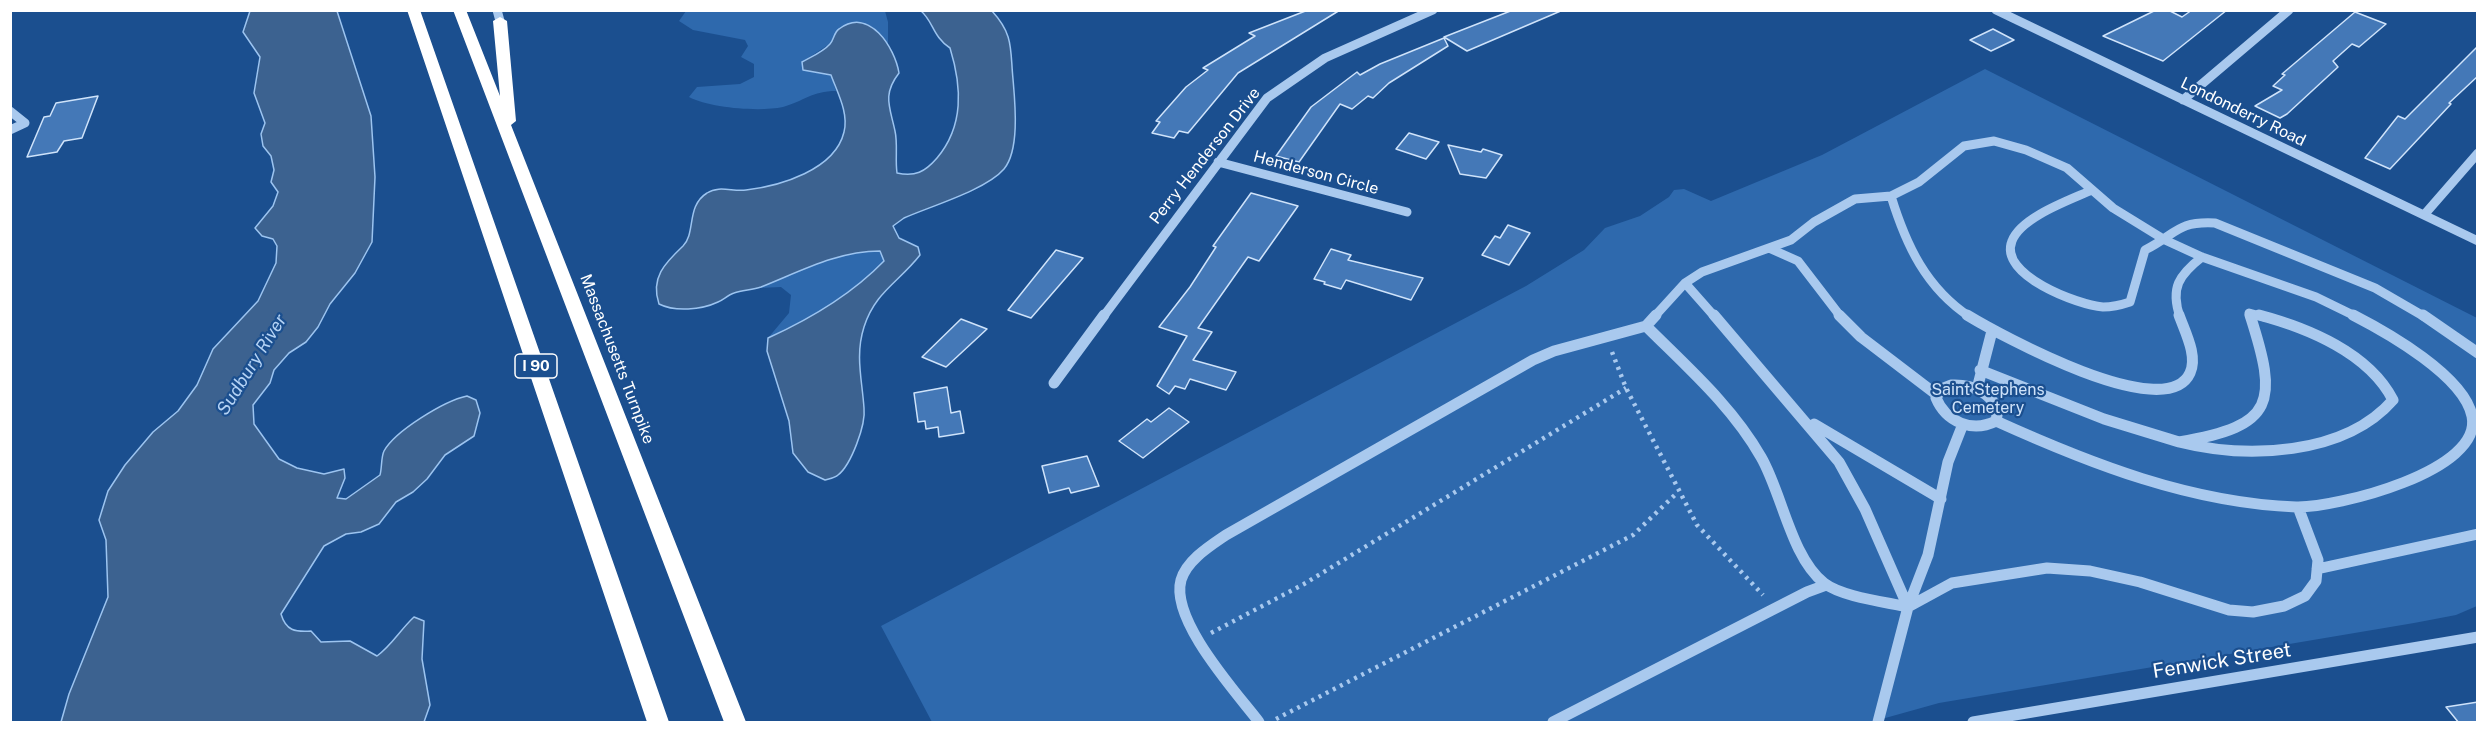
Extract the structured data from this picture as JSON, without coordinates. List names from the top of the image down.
{
  "streets": {
    "highway": ["Massachusetts Turnpike", "I 90"],
    "street": [
      "Londonderry Road",
      "Perry Henderson Drive",
      "Henderson Circle",
      "Fenwick Street"
    ]
  },
  "crossings": [
    ["Perry Henderson Drive", "Henderson Circle"]
  ],
  "water": ["Sudbury River"],
  "parks": ["Saint Stephens Cemetery"]
}
